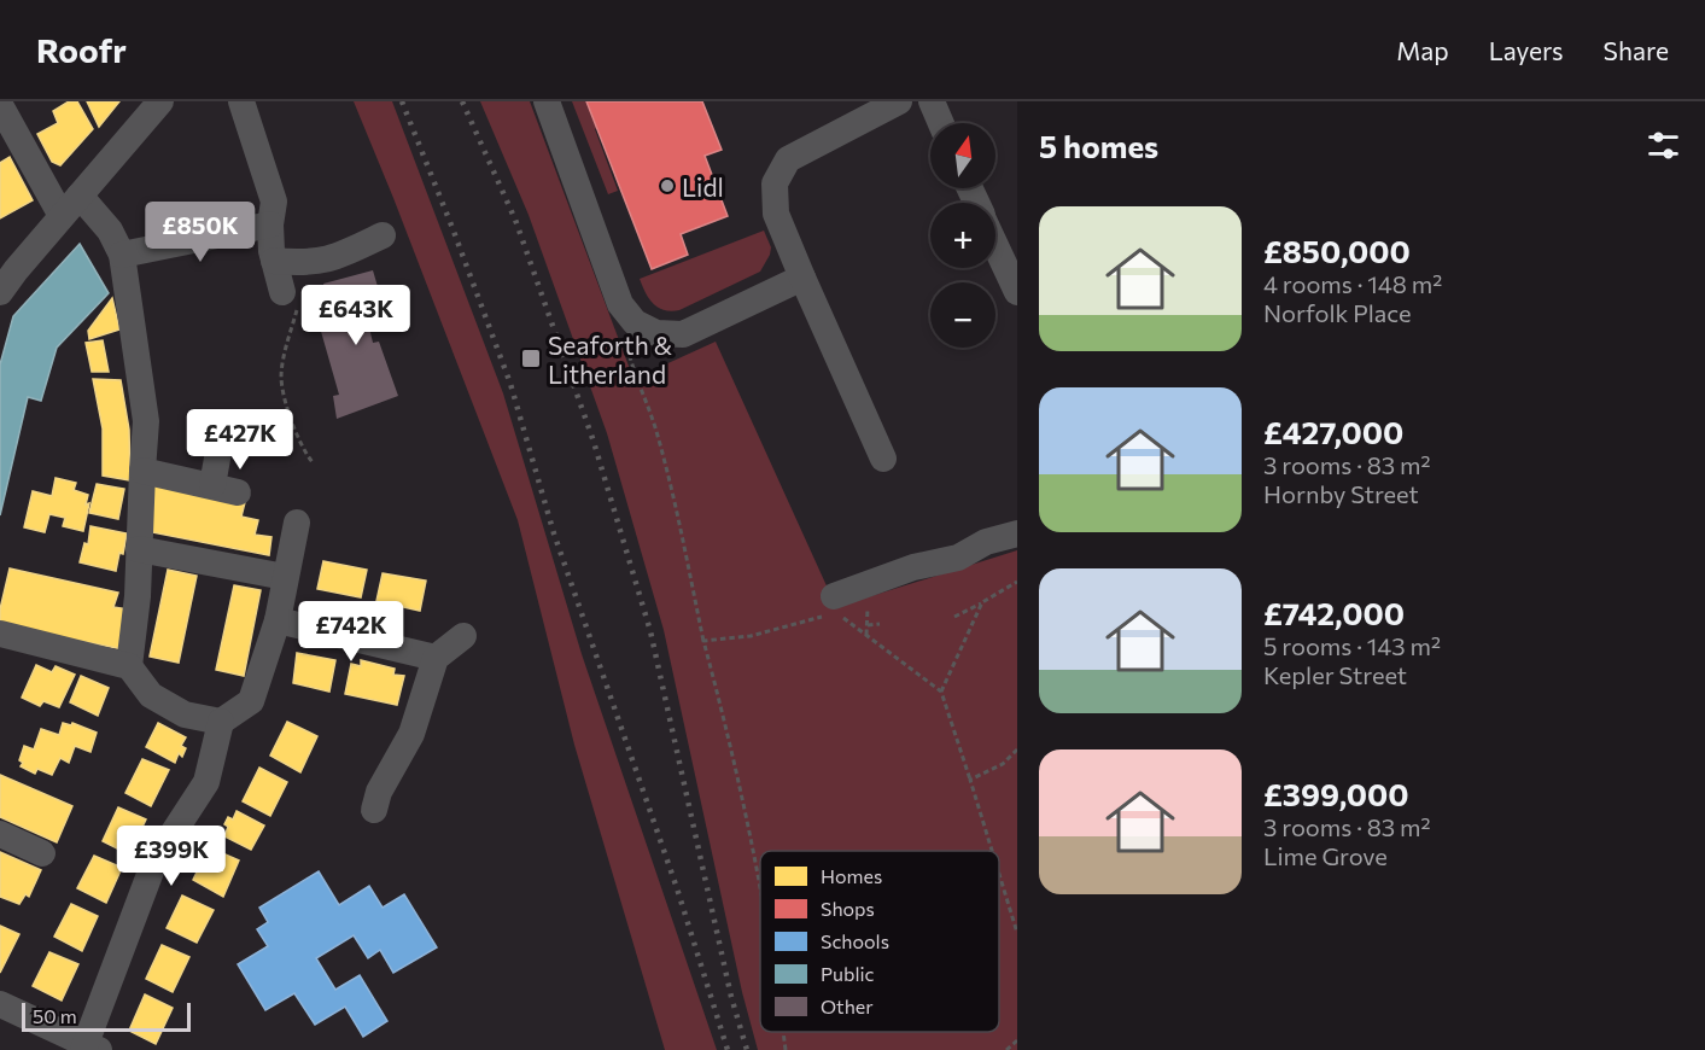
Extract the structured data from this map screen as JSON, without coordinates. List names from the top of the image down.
{
  "places": {
    "other": ["Lidl"],
    "transit": ["Seaforth & Litherland"]
  },
  "legend": [
    "Homes",
    "Shops",
    "Schools",
    "Public",
    "Other"
  ],
  "scale_bar": "50 m",
  "north": "top",
  "page": {
    "header": "Roofr",
    "nav": ["Map", "Layers", "Share"],
    "heading": "5 homes",
    "map_buttons": ["+", "−"],
    "list": [
      {
        "name": "£850,000",
        "note": "4 rooms · 148 m² · Norfolk Place"
      },
      {
        "name": "£427,000",
        "note": "3 rooms · 83 m² · Hornby Street"
      },
      {
        "name": "£742,000",
        "note": "5 rooms · 143 m² · Kepler Street"
      },
      {
        "name": "£399,000",
        "note": "3 rooms · 83 m² · Lime Grove"
      }
    ],
    "price": [
      "£850K",
      "£643K",
      "£427K",
      "£742K",
      "£399K"
    ],
    "scale": "50 m"
  }
}
